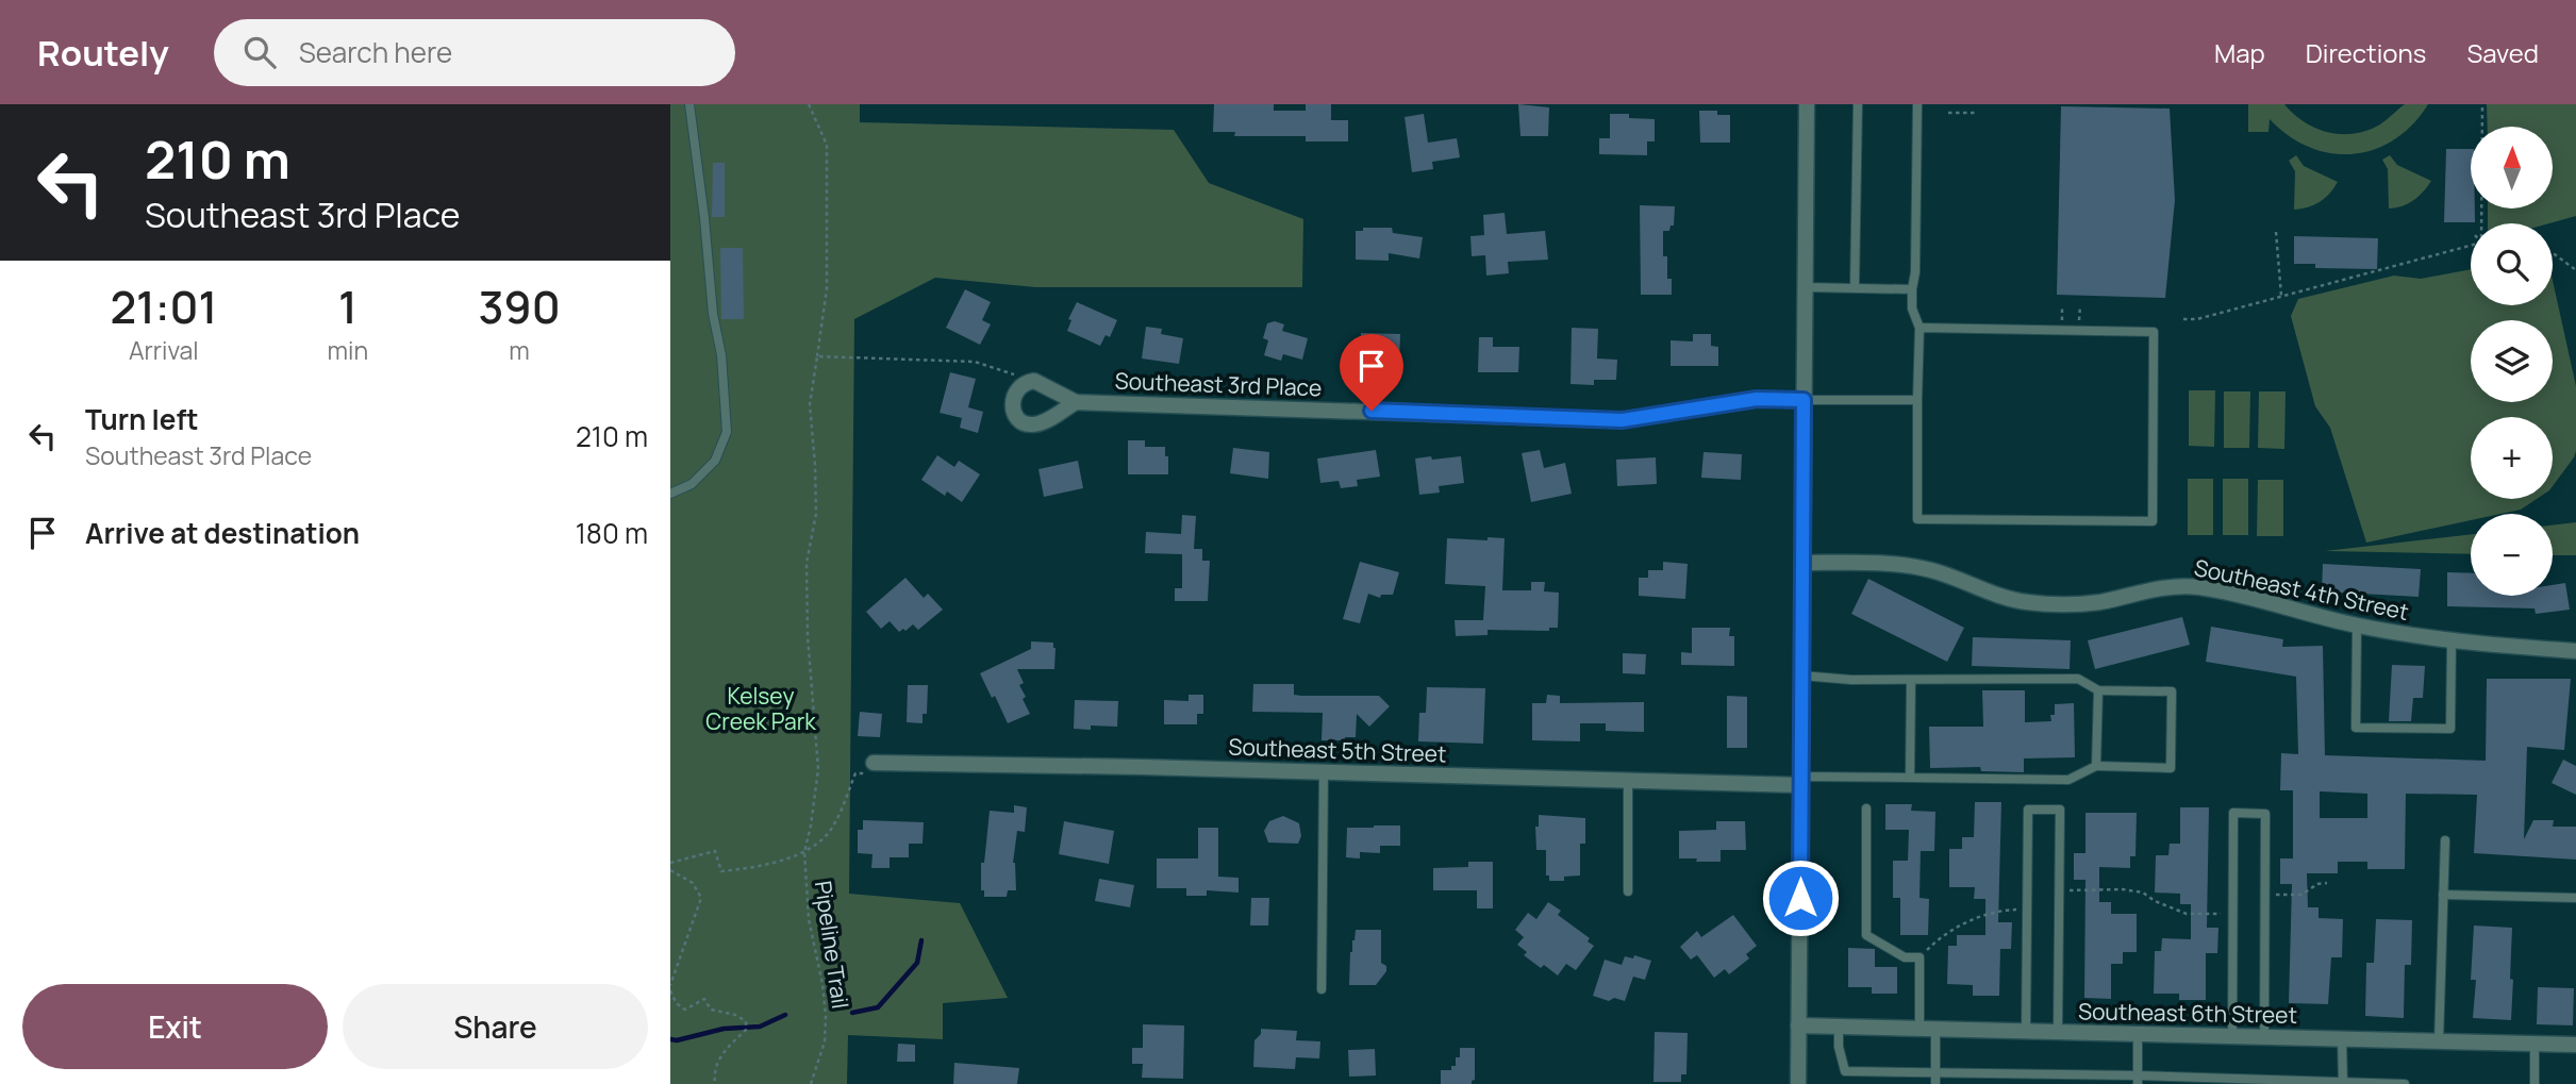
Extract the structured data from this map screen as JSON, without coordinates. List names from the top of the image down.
{
  "streets": {
    "street": [
      "Southeast 3rd Place",
      "Southeast 4th Street",
      "Southeast 5th Street",
      "Southeast 6th Street"
    ],
    "path": ["Pipeline Trail"]
  },
  "parks": ["Kelsey Creek Park"],
  "north": "top",
  "page": {
    "header": "Routely",
    "search": "Search here",
    "nav": ["Map", "Directions", "Saved"],
    "turn": ["210 m", "Southeast 3rd Place"],
    "map_buttons": ["+", "−"],
    "eta": [
      "21:01",
      "Arrival",
      "1",
      "min",
      "390",
      "m"
    ],
    "list": [
      {
        "name": "Turn left",
        "note": "Southeast 3rd Place",
        "value": "210 m"
      },
      {
        "name": "Arrive at destination",
        "value": "180 m"
      }
    ],
    "buttons": ["Exit", "Share"]
  }
}
